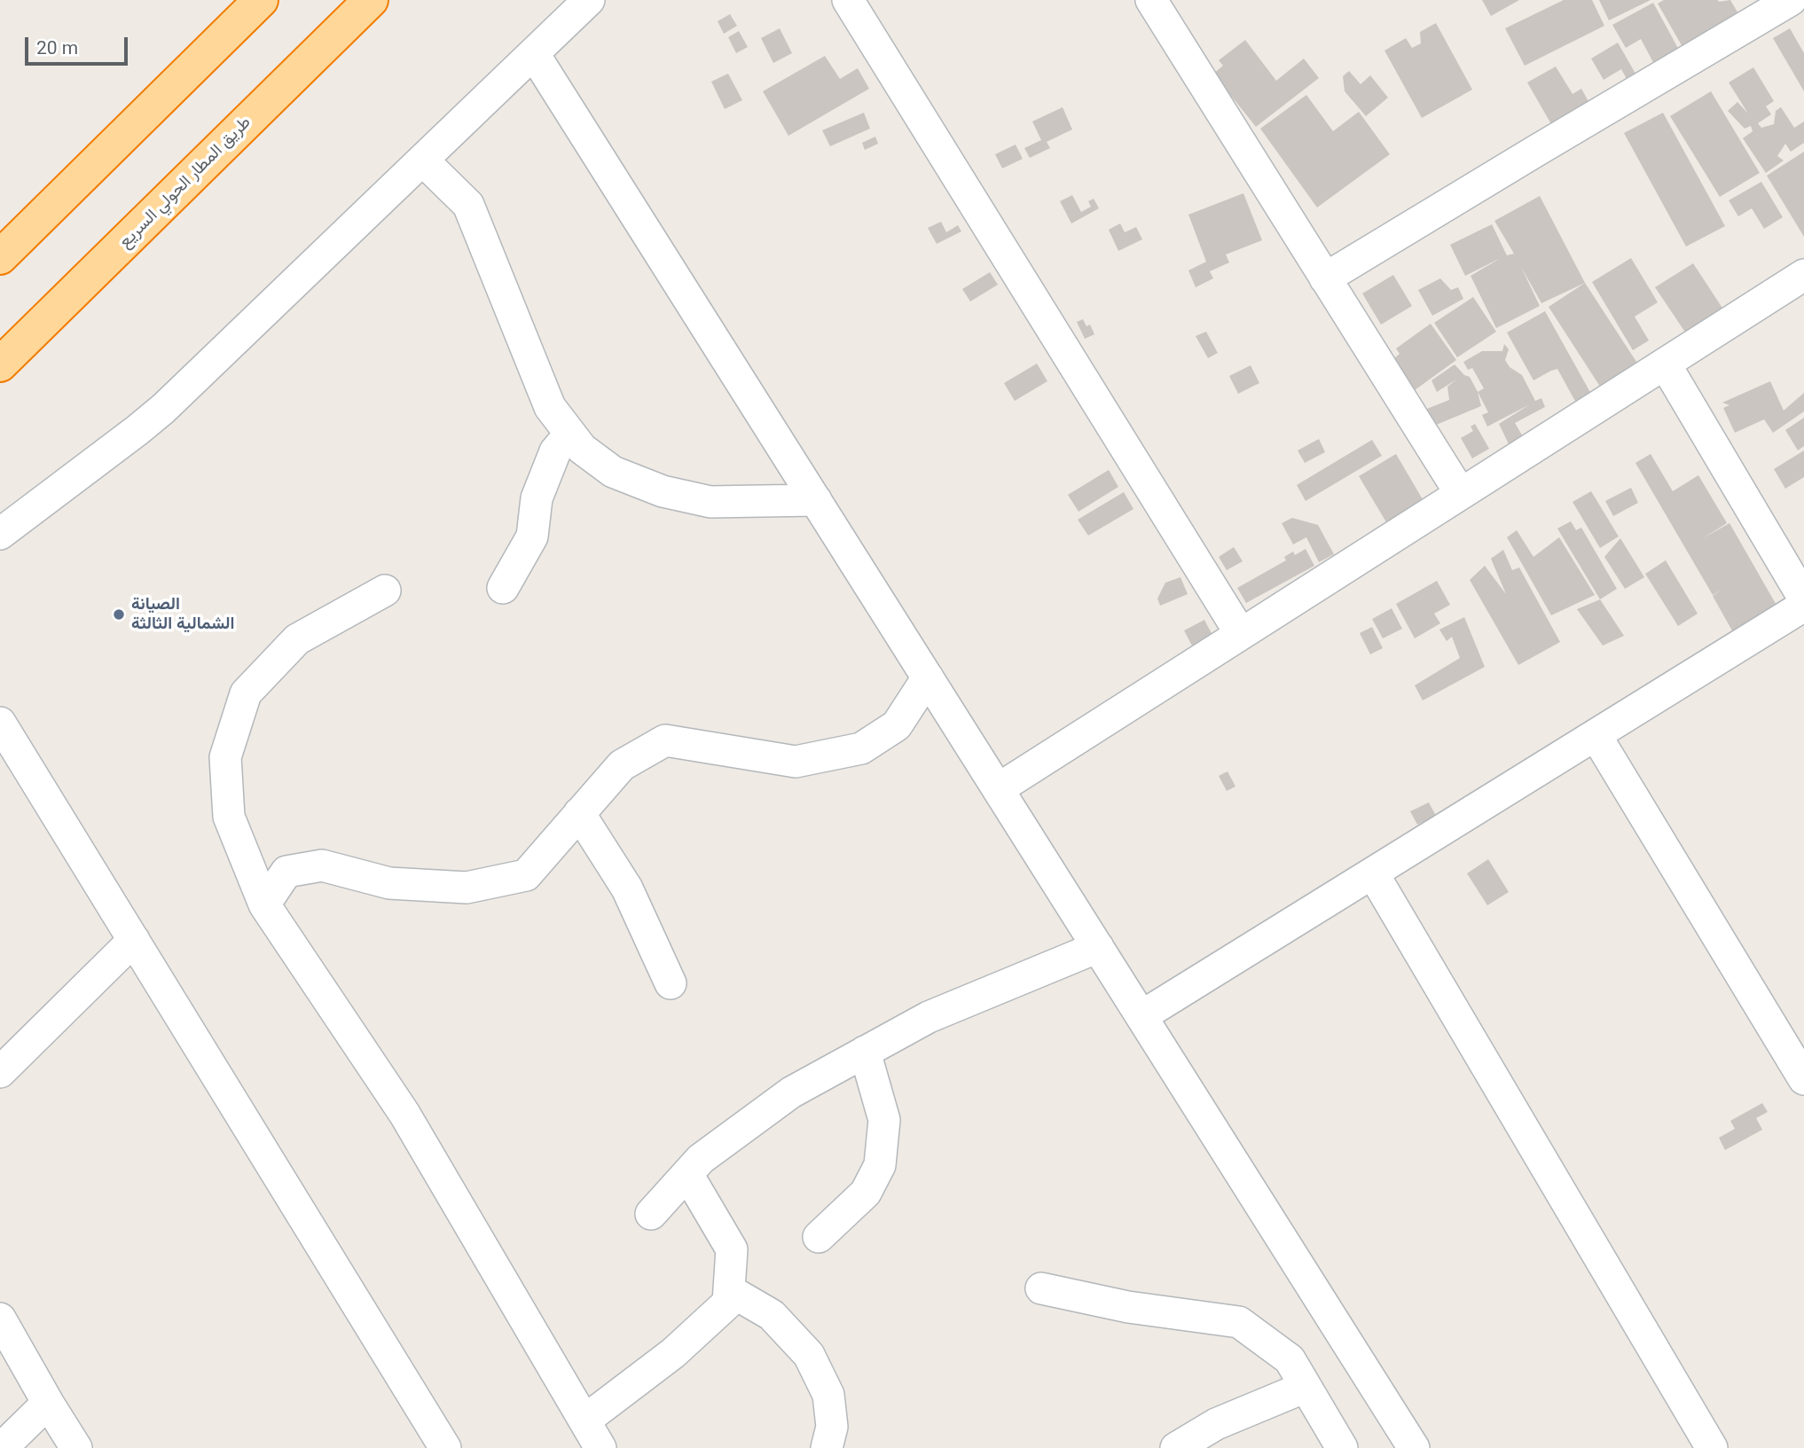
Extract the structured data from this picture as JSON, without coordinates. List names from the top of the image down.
{
  "streets": {
    "highway": ["طريق المطار الحولي السريع"]
  },
  "places": ["الصيانة الشمالية الثالثة"],
  "scale_bar": "20 m"
}
